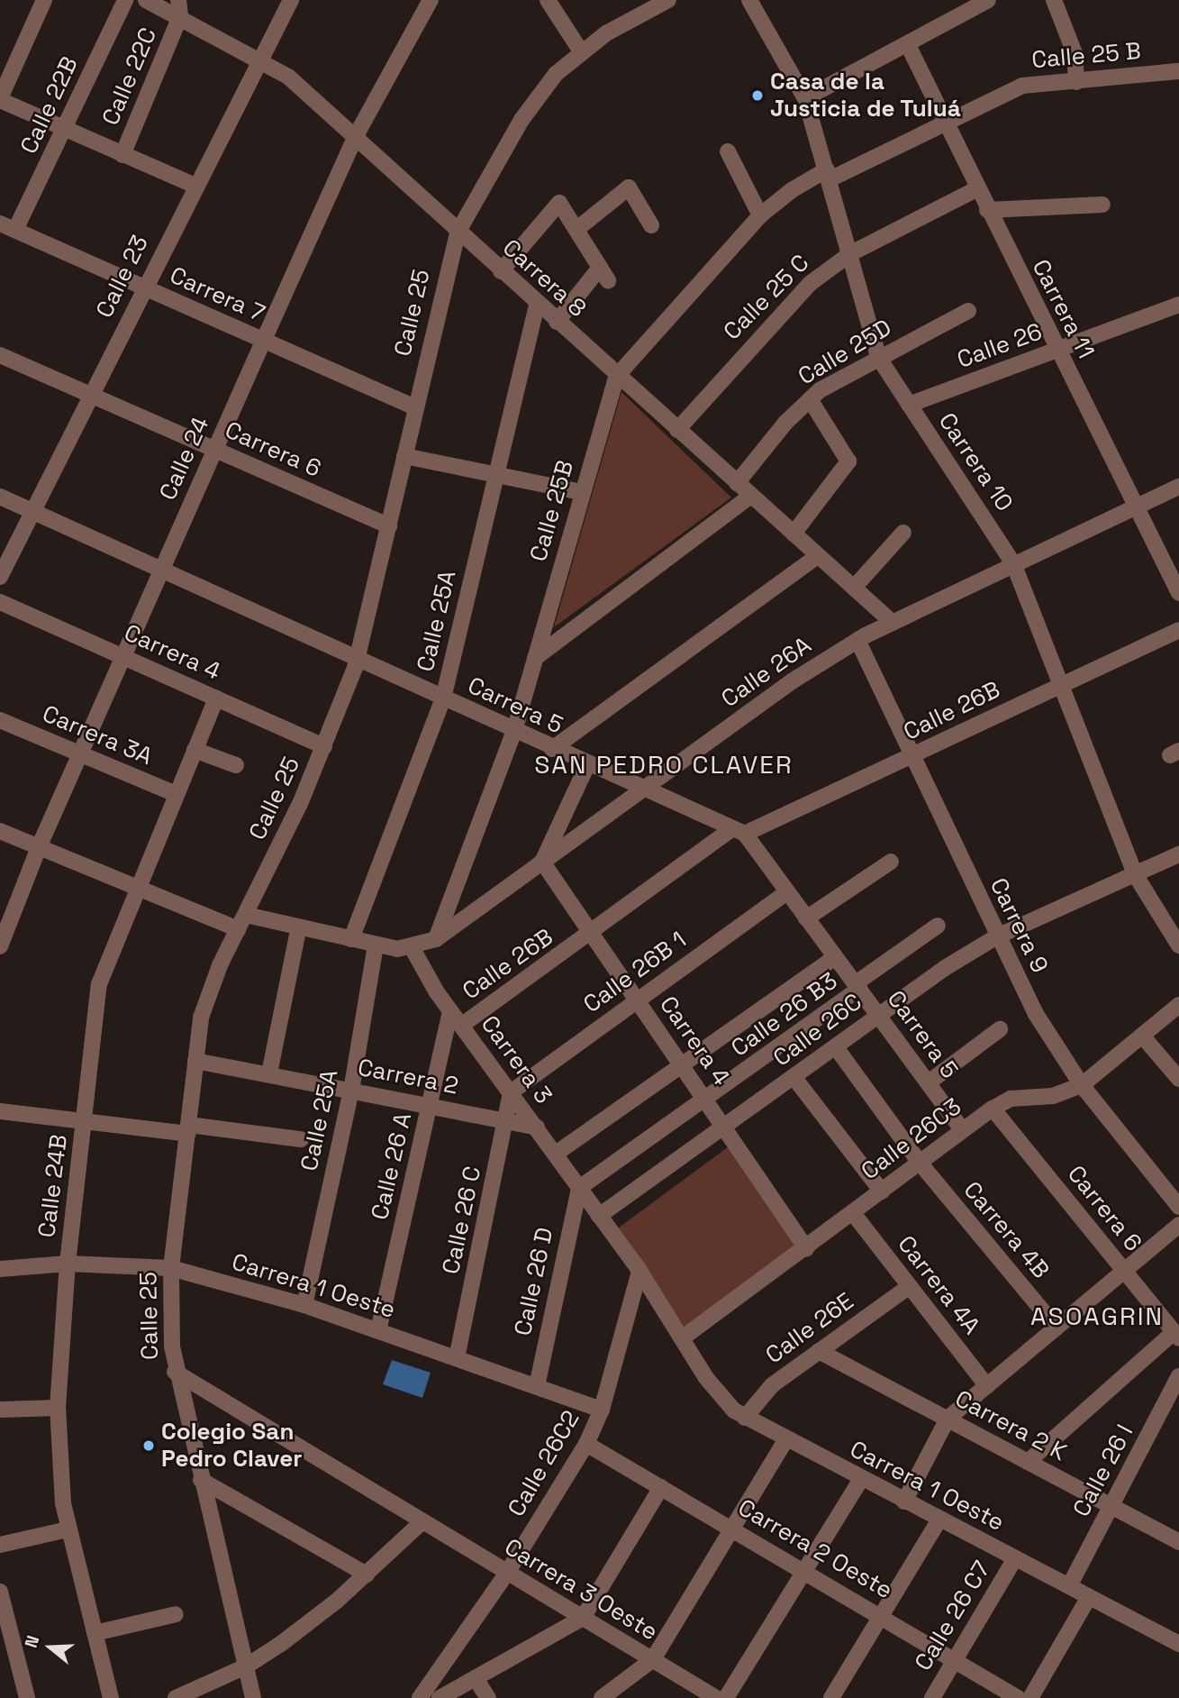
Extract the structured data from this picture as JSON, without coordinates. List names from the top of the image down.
{
  "streets": {
    "street": [
      "Calle 25 B",
      "Calle 22C",
      "Calle 22B",
      "Calle 23",
      "Carrera 8",
      "Carrera 7",
      "Calle 25 C",
      "Carrera 11",
      "Calle 25",
      "Calle 26",
      "Calle 25D",
      "Carrera 6",
      "Calle 24",
      "Carrera 10",
      "Calle 25B",
      "Calle 25A",
      "Carrera 4",
      "Calle 26A",
      "Carrera 5",
      "Calle 26B",
      "Carrera 3A",
      "Carrera 9",
      "Calle 26B 1",
      "Calle 26 B3",
      "Calle 26C",
      "Carrera 3",
      "Carrera 2",
      "Calle 26C3",
      "Calle 26 A",
      "Calle 24B",
      "Calle 26 C",
      "Carrera 4B",
      "Calle 26 D",
      "Carrera 4A",
      "Carrera 1 Oeste",
      "Calle 26E",
      "Carrera 2 K",
      "Calle 26C2",
      "Calle 26 I",
      "Carrera 2 Oeste",
      "Carrera 3 Oeste",
      "Calle 26 C7"
    ]
  },
  "crossings": [
    ["Calle 25 B", "Carrera 11"],
    ["Calle 25 B", "Carrera 10"],
    ["Calle 25 B", "Calle 25B"],
    ["Calle 22C", "Carrera 8"],
    ["Calle 22B", "Carrera 7"],
    ["Calle 23", "Carrera 8"],
    ["Calle 23", "Carrera 7"],
    ["Calle 23", "Carrera 6"],
    ["Calle 23", "Carrera 5"],
    ["Carrera 8", "Calle 25 C"],
    ["Carrera 8", "Calle 25"],
    ["Carrera 8", "Calle 25D"],
    ["Carrera 8", "Calle 24"],
    ["Carrera 8", "Calle 25B"],
    ["Carrera 8", "Calle 25A"],
    ["Carrera 8", "Calle 26A"],
    ["Carrera 7", "Calle 25"],
    ["Carrera 7", "Calle 24"],
    ["Calle 25 C", "Carrera 11"],
    ["Calle 25 C", "Carrera 10"],
    ["Carrera 11", "Calle 26"],
    ["Carrera 11", "Calle 26A"],
    ["Calle 25", "Carrera 6"],
    ["Calle 25", "Carrera 4"],
    ["Calle 25", "Carrera 5"],
    ["Calle 25", "Carrera 2"],
    ["Calle 25", "Carrera 1 Oeste"],
    ["Calle 25", "Carrera 3 Oeste"],
    ["Calle 26", "Carrera 10"],
    ["Calle 25D", "Carrera 10"],
    ["Carrera 6", "Calle 24"],
    ["Carrera 6", "Calle 26C3"],
    ["Calle 24", "Carrera 4"],
    ["Calle 24", "Carrera 5"],
    ["Calle 24", "Carrera 3A"],
    ["Carrera 10", "Calle 25B"],
    ["Carrera 10", "Calle 26A"],
    ["Carrera 10", "Calle 26B"],
    ["Carrera 10", "Calle 26C"],
    ["Calle 25B", "Calle 26A"],
    ["Calle 25B", "Carrera 5"],
    ["Calle 25A", "Carrera 5"],
    ["Calle 25A", "Carrera 2"],
    ["Calle 25A", "Carrera 1 Oeste"],
    ["Carrera 4", "Calle 26A"],
    ["Carrera 4", "Calle 26B"],
    ["Carrera 4", "Calle 26B 1"],
    ["Carrera 4", "Calle 26 B3"],
    ["Carrera 4", "Calle 26C"],
    ["Carrera 4", "Calle 26C3"],
    ["Carrera 4", "Calle 24B"],
    ["Calle 26A", "Carrera 5"],
    ["Calle 26A", "Carrera 9"],
    ["Calle 26A", "Carrera 3"],
    ["Carrera 5", "Calle 26B"],
    ["Carrera 5", "Calle 26B 1"],
    ["Carrera 5", "Calle 26 B3"],
    ["Carrera 5", "Calle 26C"],
    ["Carrera 5", "Calle 26C3"],
    ["Calle 26B", "Carrera 9"],
    ["Calle 26B", "Carrera 3"],
    ["Carrera 3A", "Calle 24B"],
    ["Carrera 9", "Calle 26C"],
    ["Carrera 9", "Calle 26C3"],
    ["Calle 26B 1", "Carrera 3"],
    ["Calle 26B 1", "Calle 26 C"],
    ["Calle 26C", "Carrera 3"],
    ["Calle 26C", "Carrera 4B"],
    ["Carrera 3", "Carrera 2"],
    ["Carrera 3", "Calle 26C3"],
    ["Carrera 3", "Calle 26 A"],
    ["Carrera 3", "Calle 26 C"],
    ["Carrera 3", "Calle 26 D"],
    ["Carrera 3", "Carrera 1 Oeste"],
    ["Carrera 2", "Calle 26 A"],
    ["Carrera 2", "Calle 26 C"],
    ["Calle 26C3", "Carrera 4B"],
    ["Calle 26C3", "Carrera 4A"],
    ["Calle 26C3", "Carrera 1 Oeste"],
    ["Calle 26 A", "Carrera 1 Oeste"],
    ["Calle 24B", "Carrera 1 Oeste"],
    ["Calle 26 C", "Carrera 1 Oeste"],
    ["Calle 26 D", "Carrera 1 Oeste"],
    ["Carrera 4A", "Calle 26E"],
    ["Carrera 1 Oeste", "Calle 26E"],
    ["Carrera 1 Oeste", "Calle 26C2"],
    ["Carrera 1 Oeste", "Calle 26 I"],
    ["Carrera 1 Oeste", "Calle 26 C7"],
    ["Calle 26E", "Carrera 2 K"],
    ["Carrera 2 K", "Calle 26 I"],
    ["Calle 26C2", "Carrera 2 Oeste"],
    ["Calle 26C2", "Carrera 3 Oeste"],
    ["Carrera 2 Oeste", "Calle 26 C7"]
  ],
  "districts": ["SAN PEDRO CLAVER", "ASOAGRIN"],
  "places": ["Casa de la Justicia de Tuluá", "Colegio San Pedro Claver"],
  "north": "left"
}
